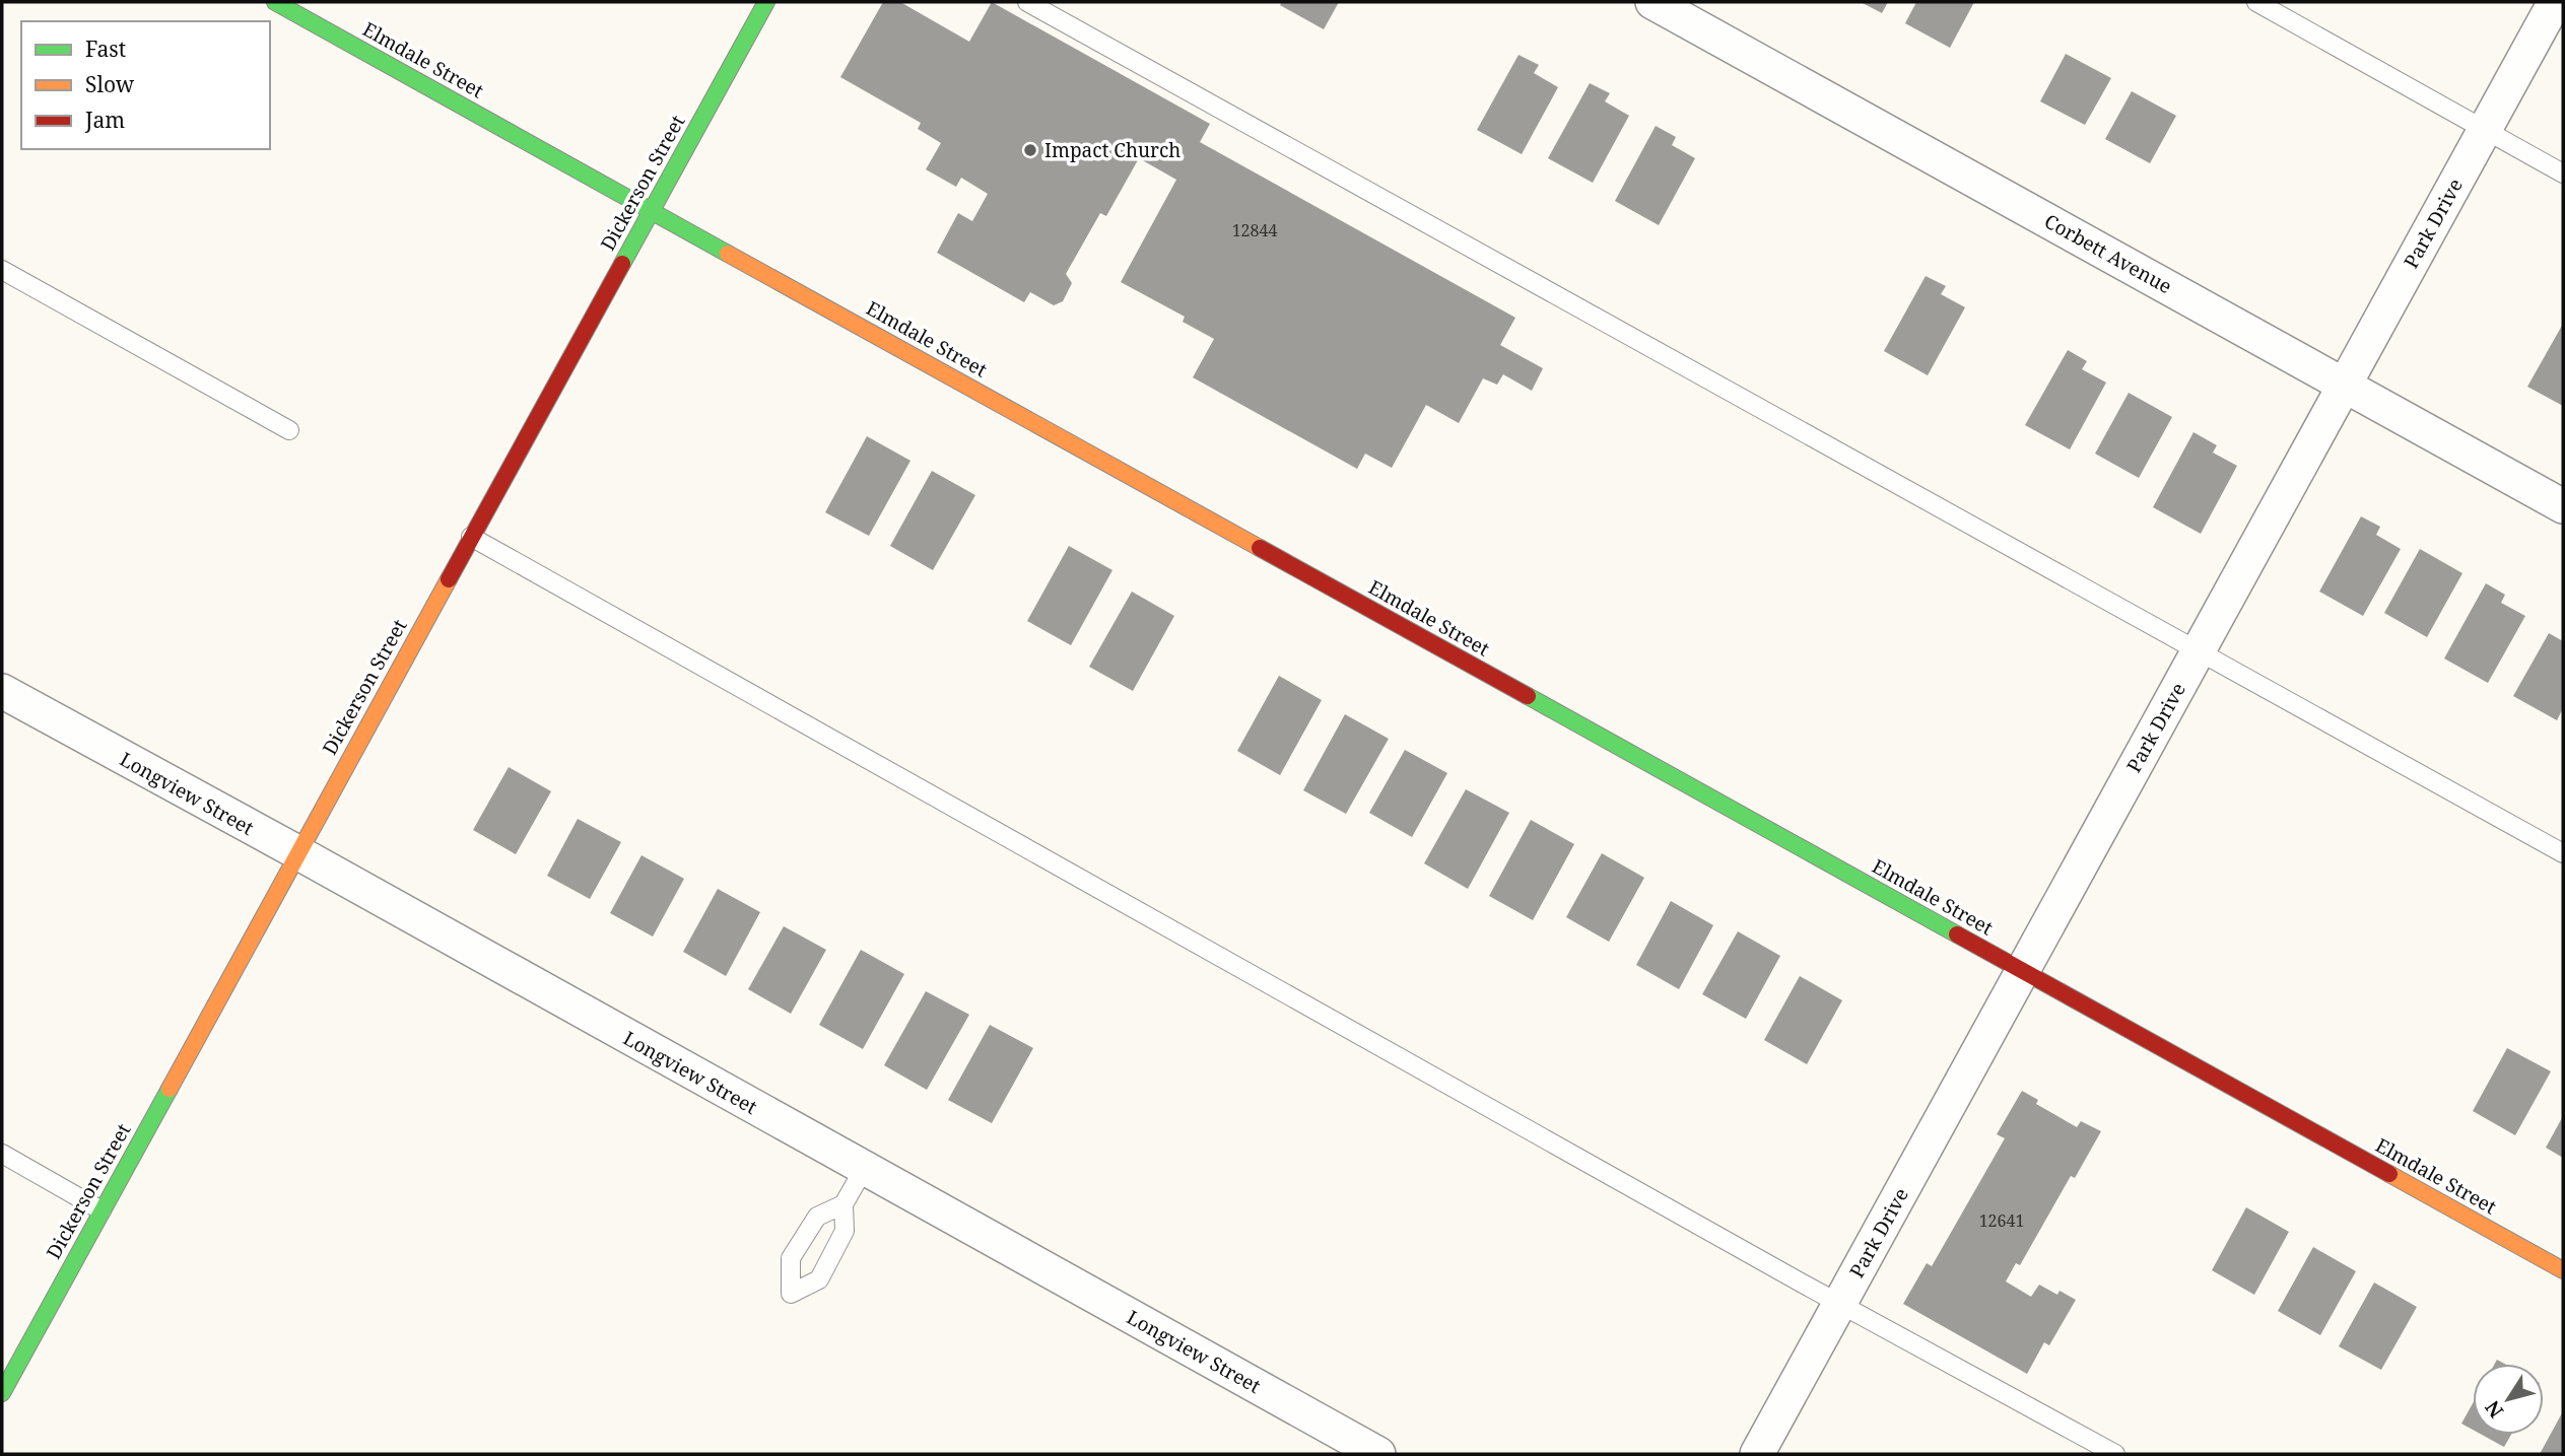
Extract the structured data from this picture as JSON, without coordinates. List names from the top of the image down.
{
  "streets": {
    "street": [
      "Elmdale Street",
      "Dickerson Street",
      "Park Drive",
      "Corbett Avenue",
      "Longview Street"
    ]
  },
  "crossings": [
    ["Elmdale Street", "Dickerson Street"],
    ["Elmdale Street", "Park Drive"],
    ["Dickerson Street", "Longview Street"],
    ["Park Drive", "Corbett Avenue"]
  ],
  "places": ["Impact Church"],
  "house_numbers": ["12844", "12641"],
  "legend": ["Fast", "Slow", "Jam"],
  "north": "bottom left"
}
